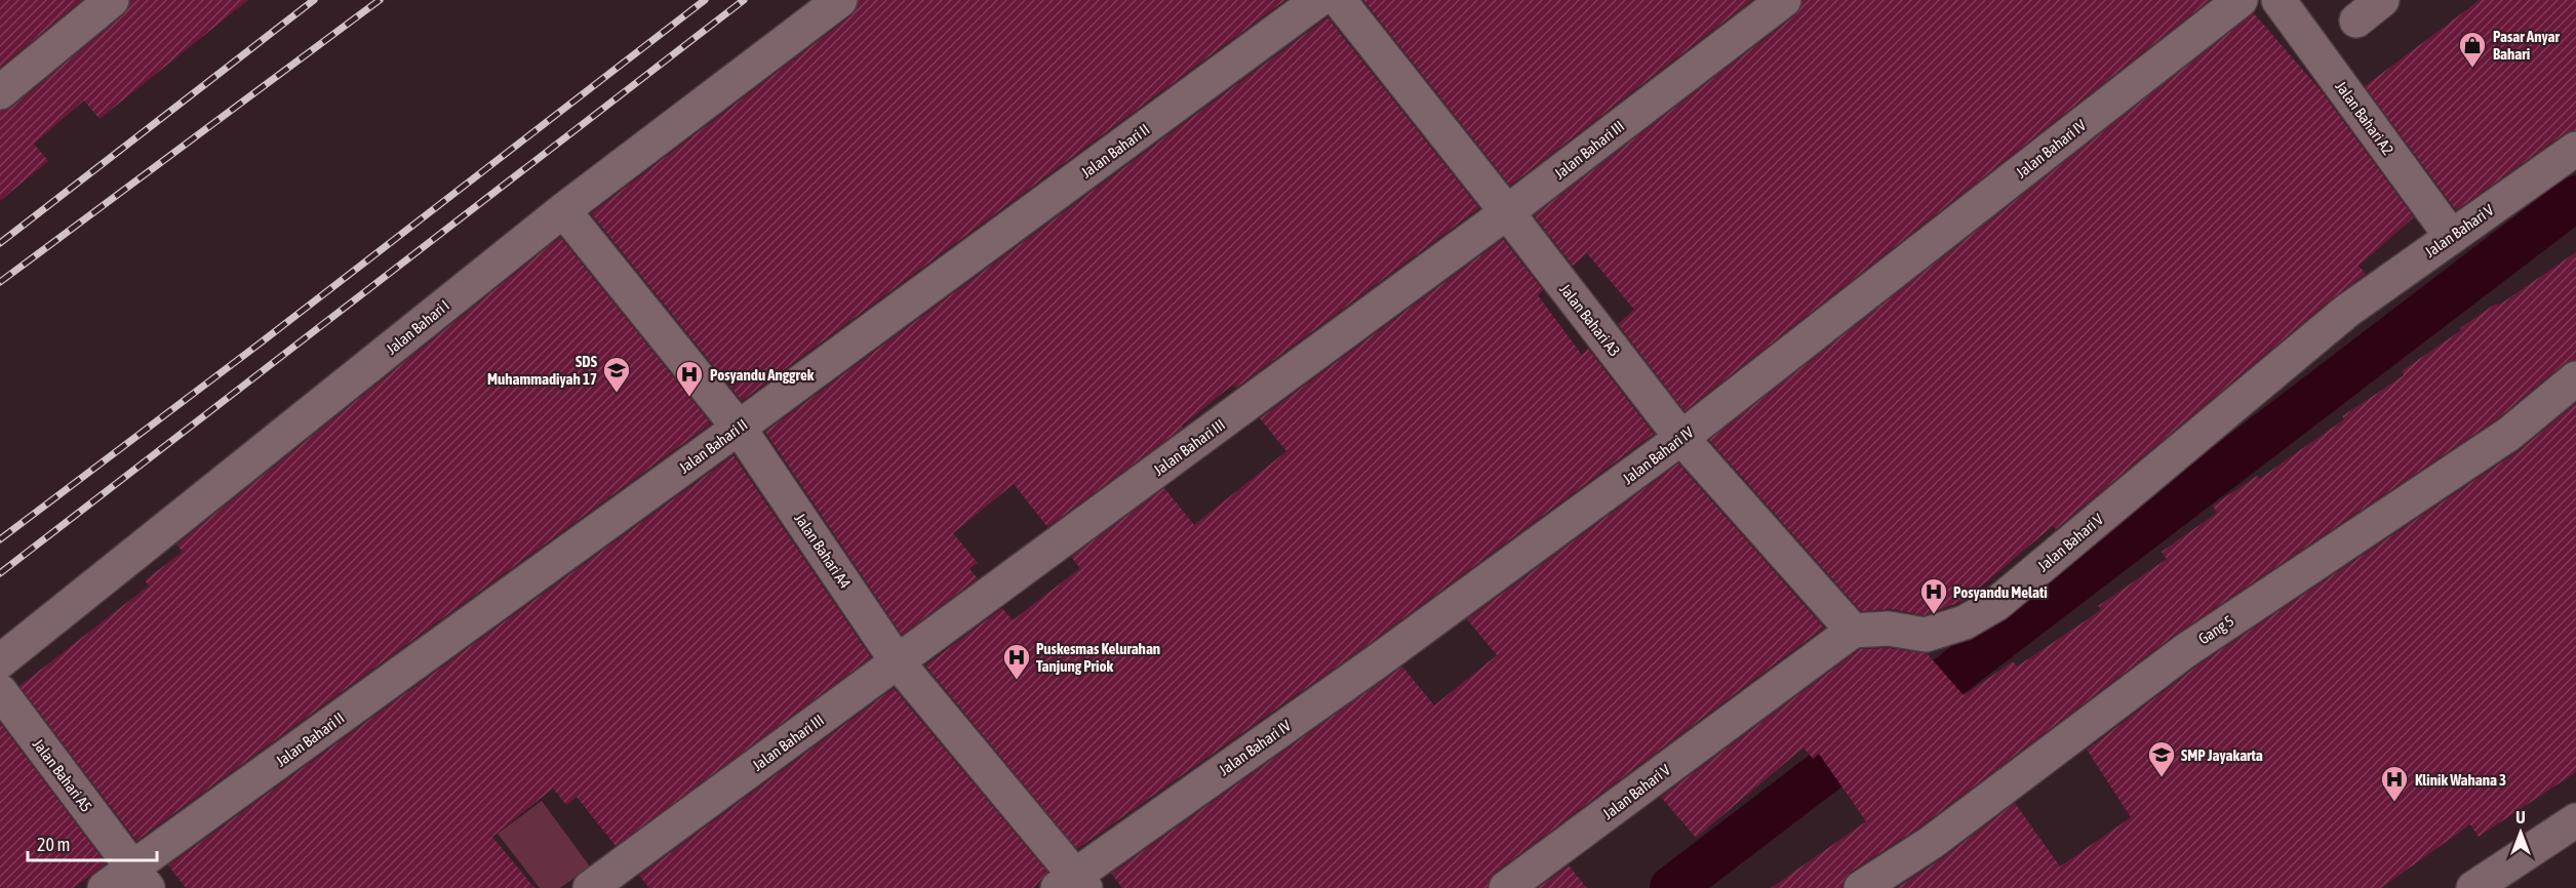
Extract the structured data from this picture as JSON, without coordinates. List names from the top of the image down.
{
  "streets": {
    "street": [
      "Jalan Bahari A2",
      "Jalan Bahari IV",
      "Jalan Bahari III",
      "Jalan Bahari II",
      "Jalan Bahari V",
      "Jalan Bahari A3",
      "Jalan Bahari I",
      "Jalan Bahari A4",
      "Gang 5",
      "Jalan Bahari A5"
    ]
  },
  "crossings": [
    ["Jalan Bahari A2", "Jalan Bahari V"],
    ["Jalan Bahari IV", "Jalan Bahari A3"],
    ["Jalan Bahari IV", "Jalan Bahari A4"],
    ["Jalan Bahari III", "Jalan Bahari A3"],
    ["Jalan Bahari III", "Jalan Bahari A4"],
    ["Jalan Bahari II", "Jalan Bahari A4"],
    ["Jalan Bahari II", "Jalan Bahari A5"],
    ["Jalan Bahari V", "Jalan Bahari A3"],
    ["Jalan Bahari I", "Jalan Bahari A4"]
  ],
  "places": {
    "shop": ["Pasar Anyar Bahari"],
    "school or university": ["SDS Muhammadiyah 17", "SMP Jayakarta"],
    "hospital": [
      "Posyandu Anggrek",
      "Posyandu Melati",
      "Puskesmas Kelurahan Tanjung Priok",
      "Klinik Wahana 3"
    ]
  },
  "scale_bar": "20 m",
  "north": "top"
}
